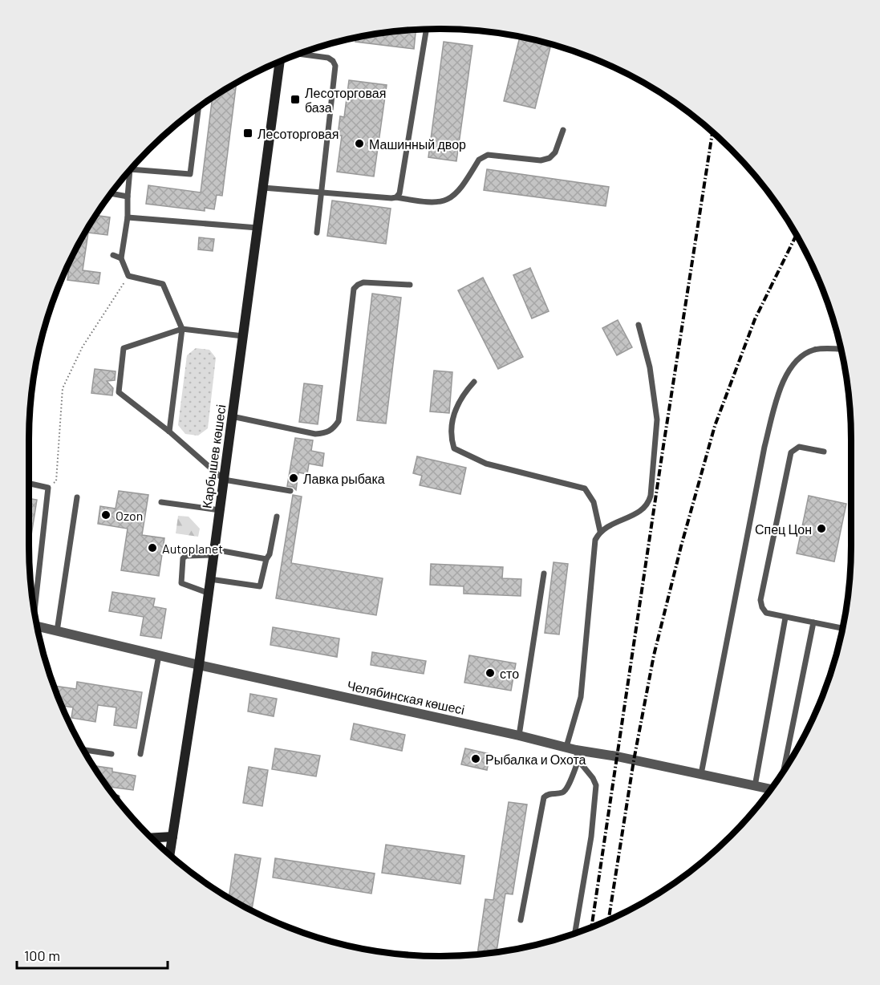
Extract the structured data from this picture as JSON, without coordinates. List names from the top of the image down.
{
  "streets": {
    "main road": ["Карбышев көшесі"],
    "street": ["Челябинская көшесі"]
  },
  "crossings": [
    ["Карбышев көшесі", "Челябинская көшесі"]
  ],
  "places": {
    "transit": ["Лесоторговая база", "Лесоторговая"],
    "other": [
      "Машинный двор",
      "Лавка рыбака",
      "Ozon",
      "Спец Цон",
      "Autoplanet",
      "сто",
      "Рыбалка и Охота"
    ]
  },
  "scale_bar": "100 m"
}
